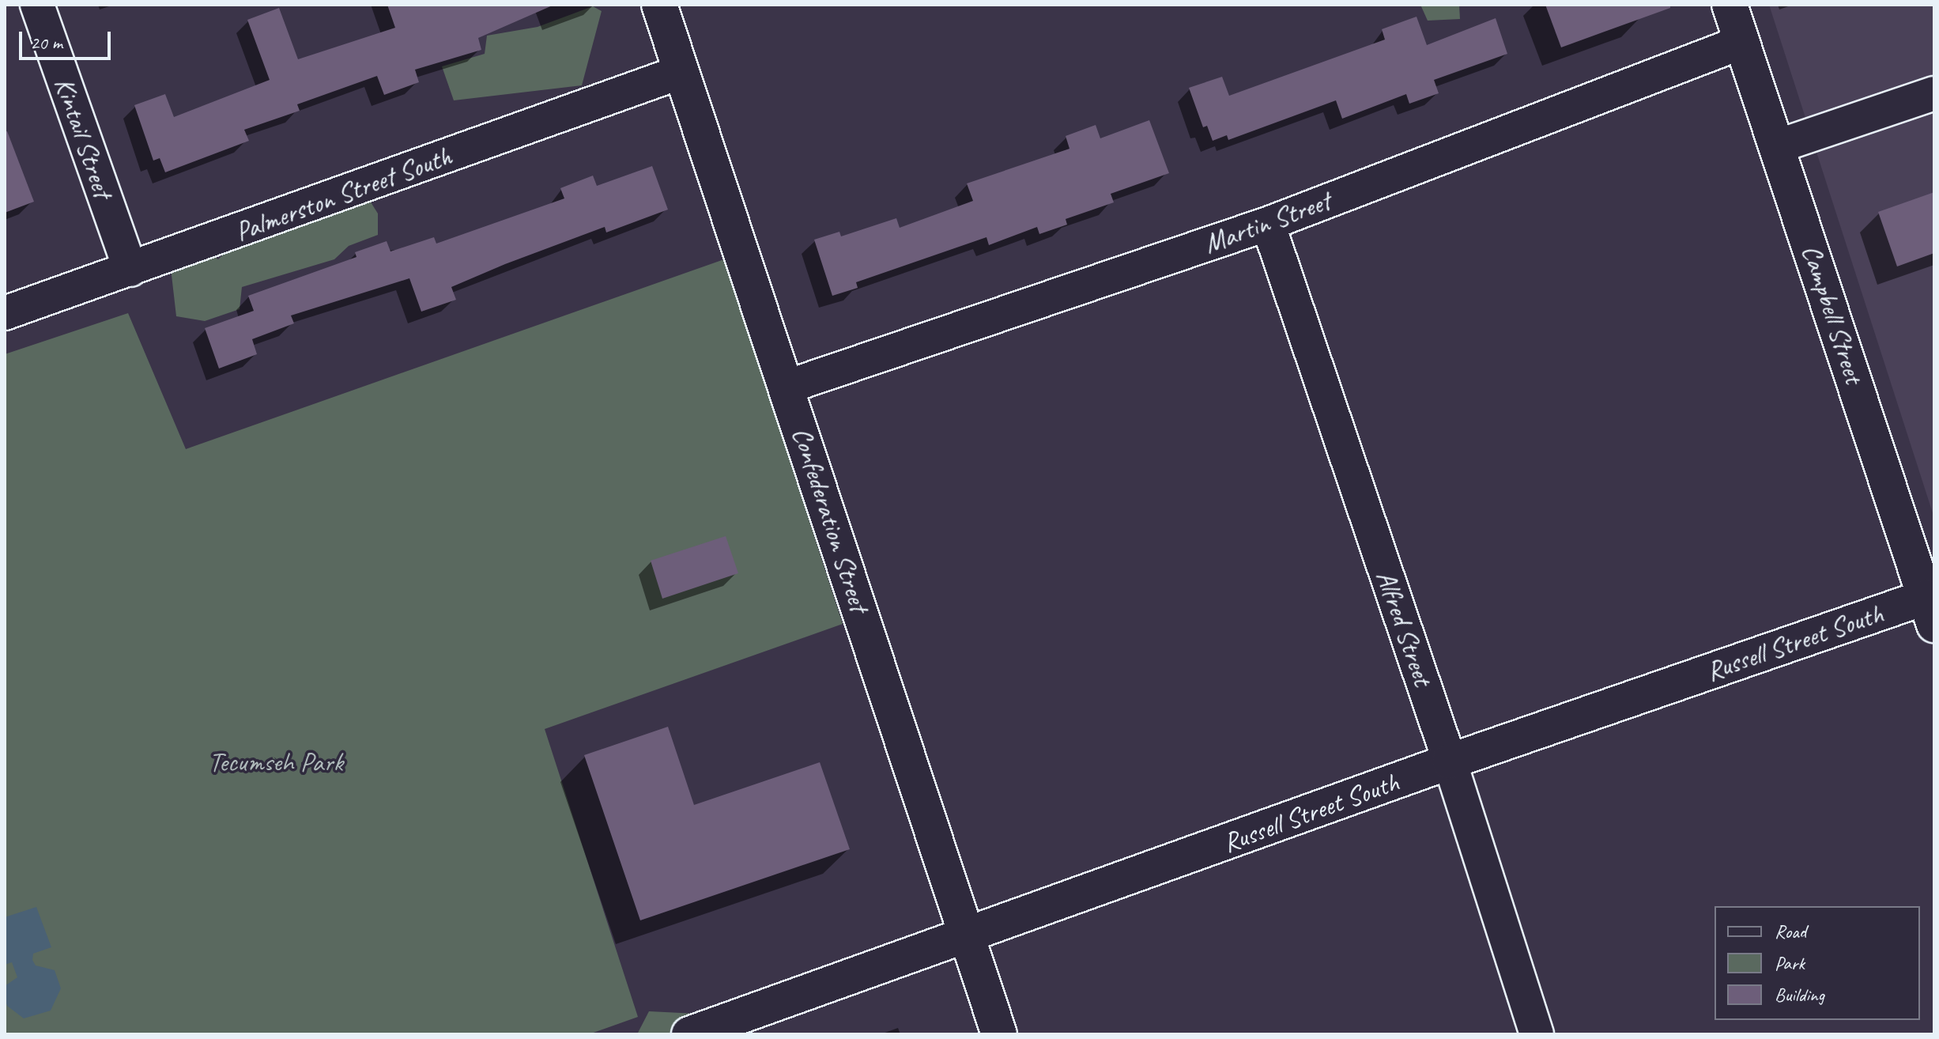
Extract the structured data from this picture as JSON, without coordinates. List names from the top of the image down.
{
  "streets": {
    "street": [
      "Kintail Street",
      "Palmerston Street South",
      "Martin Street",
      "Campbell Street",
      "Confederation Street",
      "Alfred Street",
      "Russell Street South"
    ]
  },
  "crossings": [
    ["Kintail Street", "Palmerston Street South"],
    ["Palmerston Street South", "Confederation Street"],
    ["Martin Street", "Campbell Street"],
    ["Martin Street", "Confederation Street"],
    ["Martin Street", "Alfred Street"],
    ["Campbell Street", "Russell Street South"],
    ["Confederation Street", "Russell Street South"],
    ["Alfred Street", "Russell Street South"]
  ],
  "parks": ["Tecumseh Park"],
  "legend": ["Road", "Park", "Building"],
  "scale_bar": "20 m"
}
